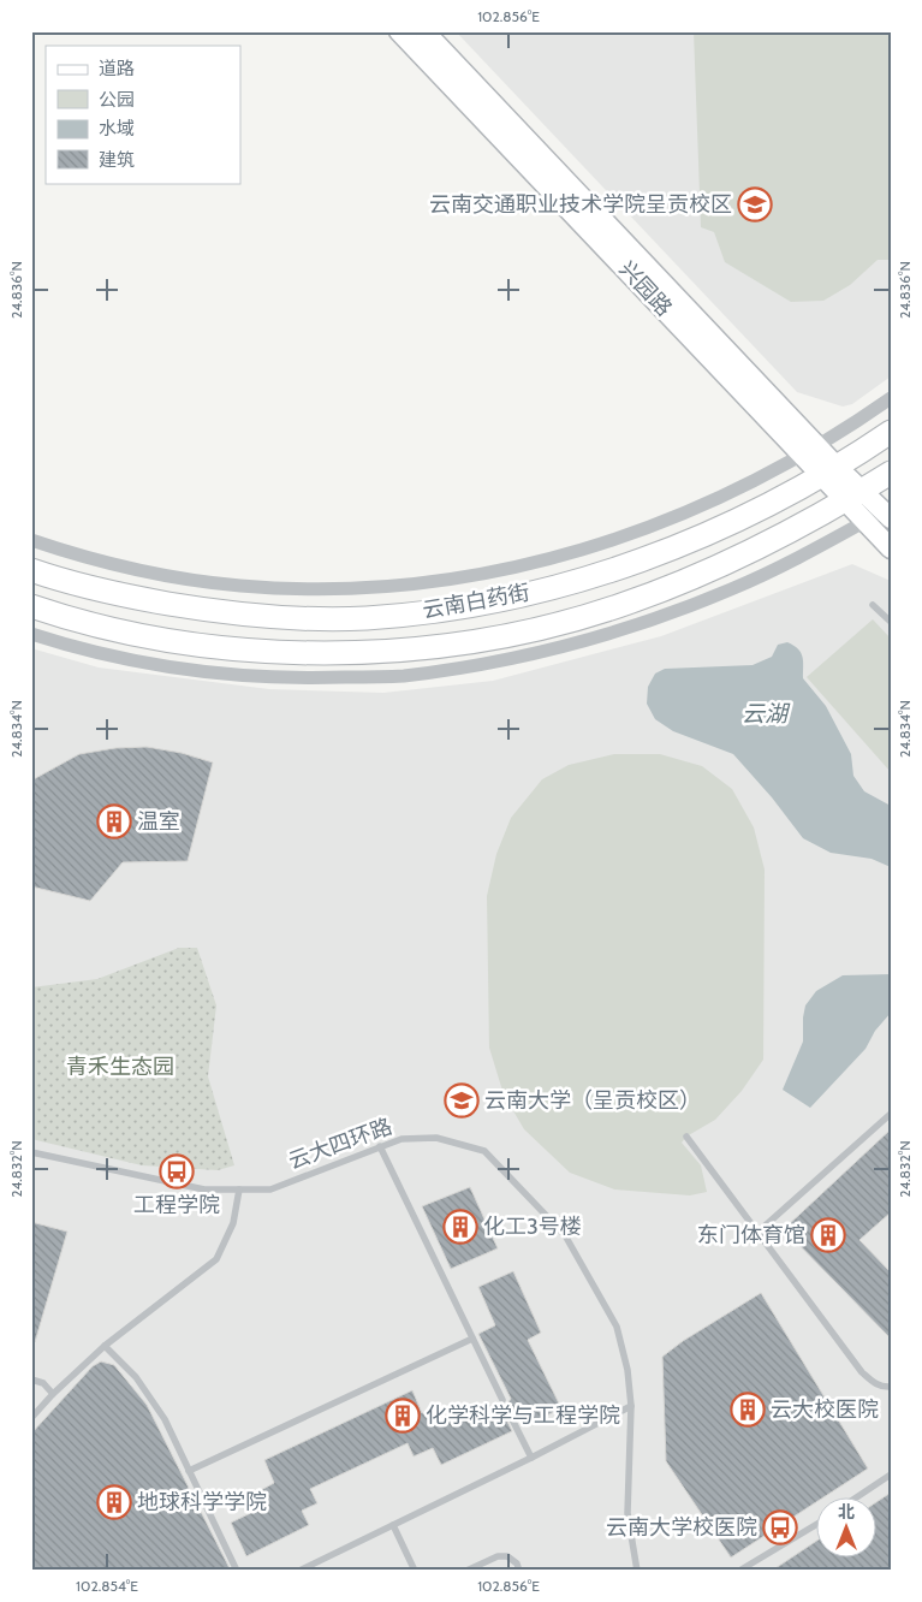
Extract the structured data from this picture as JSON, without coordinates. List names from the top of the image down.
{
  "streets": {
    "main road": ["兴园路", "云南白药街"],
    "lane": ["云大四环路"]
  },
  "crossings": [
    ["兴园路", "云南白药街"]
  ],
  "water": ["云湖"],
  "parks": ["青禾生态园"],
  "places": {
    "school or university": ["云南交通职业技术学院呈贡校区", "云南大学（呈贡校区）"],
    "building": [
      "温室",
      "化工3号楼",
      "东门体育馆",
      "云大校医院",
      "化学科学与工程学院",
      "地球科学学院"
    ],
    "bus stop": ["工程学院", "云南大学校医院"]
  },
  "legend": [
    "道路",
    "公园",
    "水域",
    "建筑"
  ],
  "north": "top",
  "coordinates": [
    "102.856°E",
    "24.836°N",
    "24.834°N",
    "24.832°N",
    "102.854°E"
  ]
}
